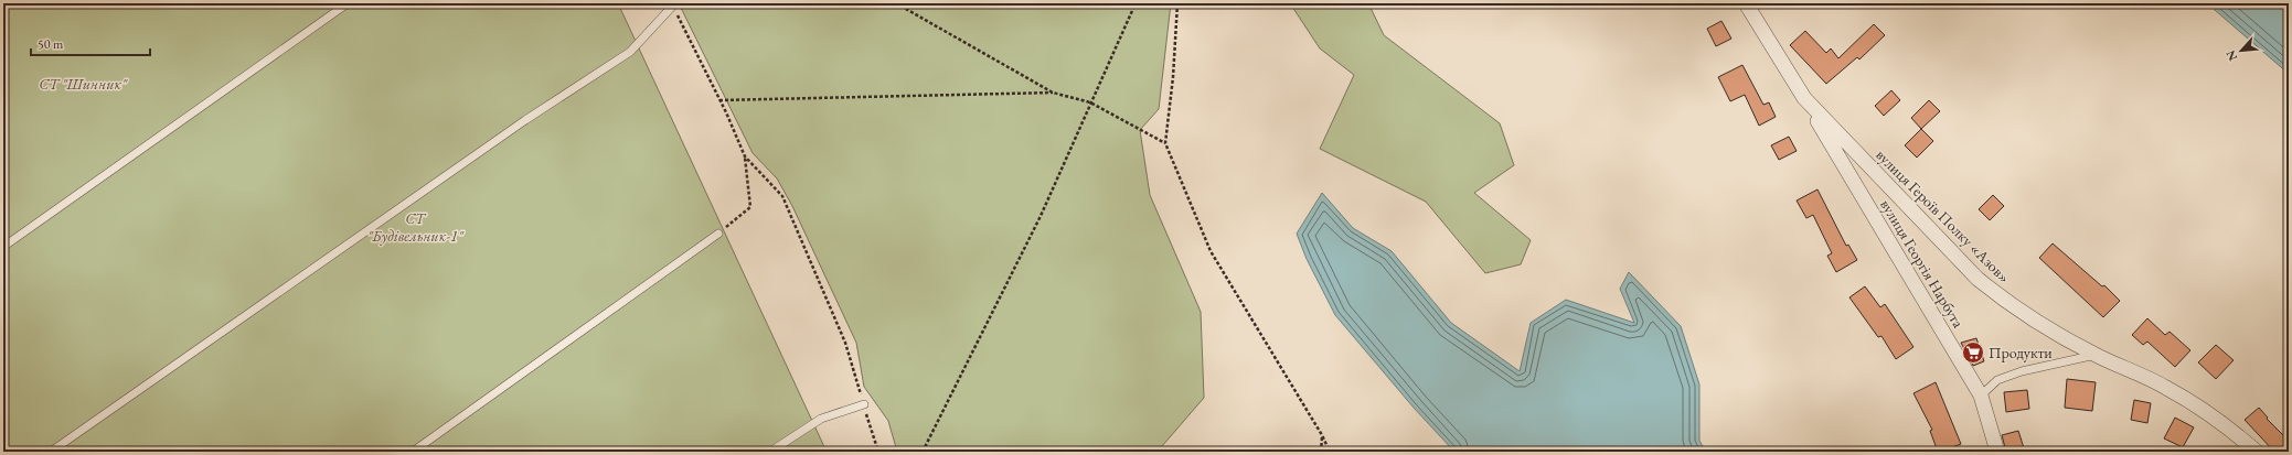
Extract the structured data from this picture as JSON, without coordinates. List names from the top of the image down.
{
  "streets": {
    "street": ["вулиця Героїв Полку «Азов»", "вулиця Георгія Нарбута"]
  },
  "crossings": [
    ["вулиця Героїв Полку «Азов»", "вулиця Георгія Нарбута"]
  ],
  "parks": ["СТ \"Шинник\"", "СТ \"Будівельник-1\""],
  "places": {
    "supermarket": ["Продукти"]
  },
  "scale_bar": "50 m",
  "north": "bottom left"
}
